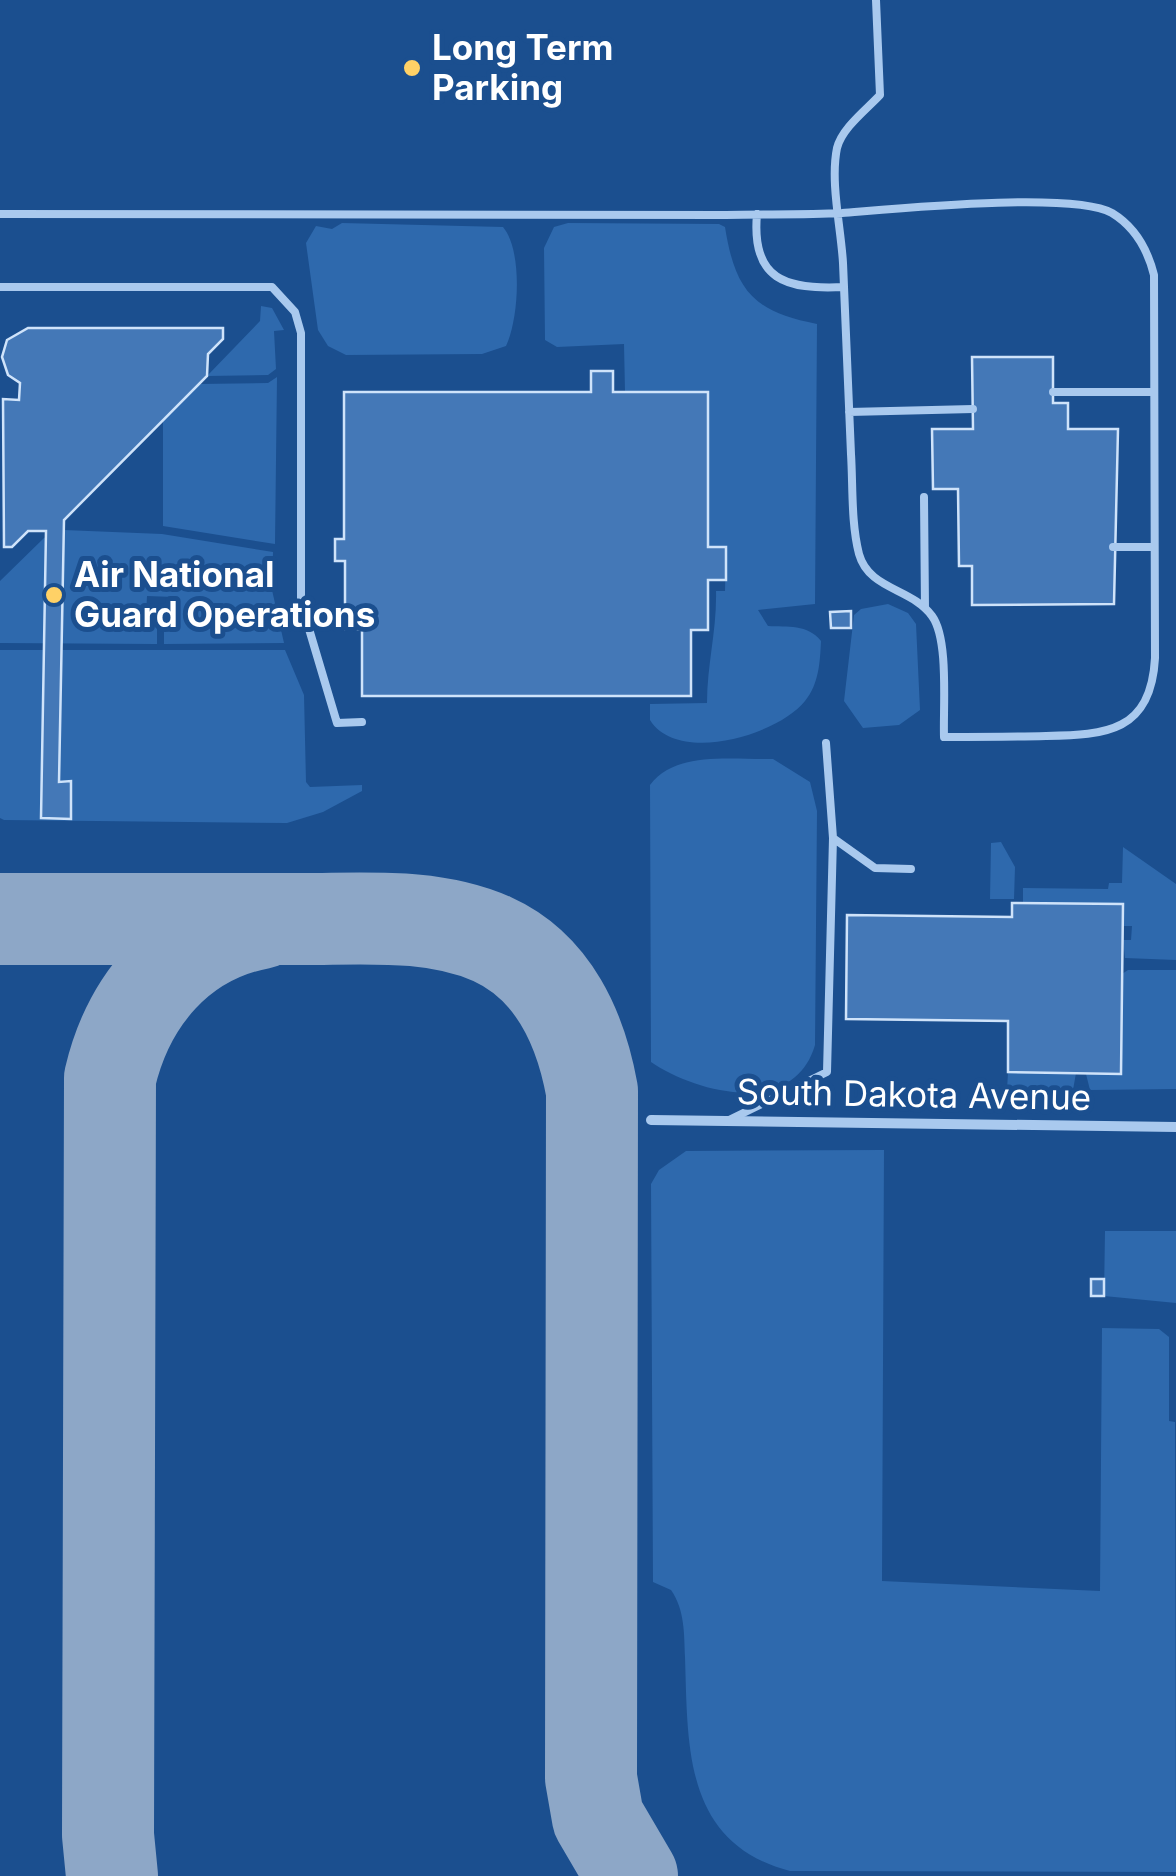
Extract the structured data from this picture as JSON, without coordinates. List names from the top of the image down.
{
  "streets": {
    "street": ["South Dakota Avenue"]
  },
  "places": ["Long Term Parking", "Air National Guard Operations"]
}
